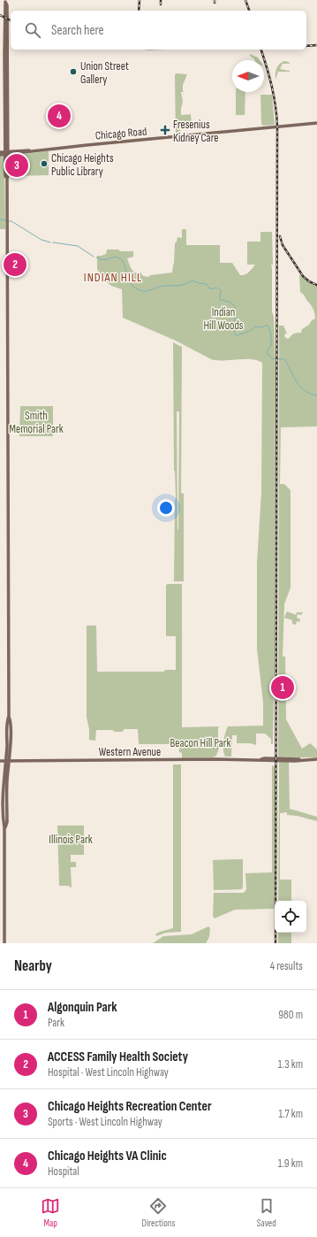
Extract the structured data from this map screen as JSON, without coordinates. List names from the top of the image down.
{
  "streets": {
    "main road": ["Chicago Road", "Western Avenue"]
  },
  "districts": ["INDIAN HILL"],
  "parks": [
    "Indian Hill Woods",
    "Smith Memorial Park",
    "Beacon Hill Park",
    "Illinois Park"
  ],
  "places": {
    "other": ["Union Street Gallery", "Chicago Heights Public Library"],
    "health": ["Fresenius Kidney Care"]
  },
  "north": "left",
  "page": {
    "search": "Search here",
    "pins": [
      "4",
      "3",
      "2",
      "1"
    ],
    "heading": ["Nearby", "4 results"],
    "list": [
      {
        "mark": "1",
        "name": "Algonquin Park",
        "note": "Park",
        "value": "980 m"
      },
      {
        "mark": "2",
        "name": "ACCESS Family Health Society",
        "note": "Hospital · West Lincoln Highway",
        "value": "1.3 km"
      },
      {
        "mark": "3",
        "name": "Chicago Heights Recreation Center",
        "note": "Sports · West Lincoln Highway",
        "value": "1.7 km"
      },
      {
        "mark": "4",
        "name": "Chicago Heights VA Clinic",
        "note": "Hospital",
        "value": "1.9 km"
      }
    ],
    "nav": ["Map", "Directions", "Saved"]
  }
}
